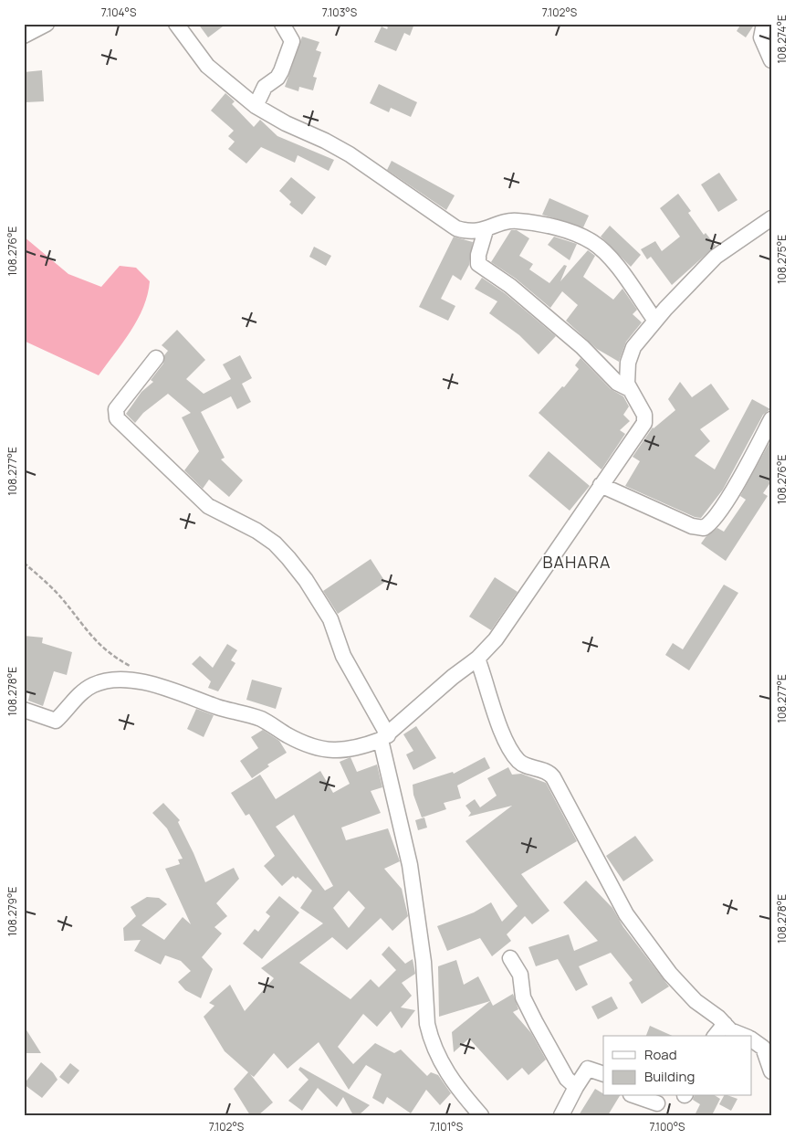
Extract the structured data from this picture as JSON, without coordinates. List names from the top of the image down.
{
  "districts": ["BAHARA"],
  "legend": ["Road", "Building"],
  "coordinates": [
    "7.104°S",
    "7.103°S",
    "7.102°S",
    "108.274°E",
    "108.276°E",
    "108.275°E",
    "108.277°E",
    "108.278°E",
    "108.279°E",
    "7.101°S",
    "7.100°S"
  ]
}
